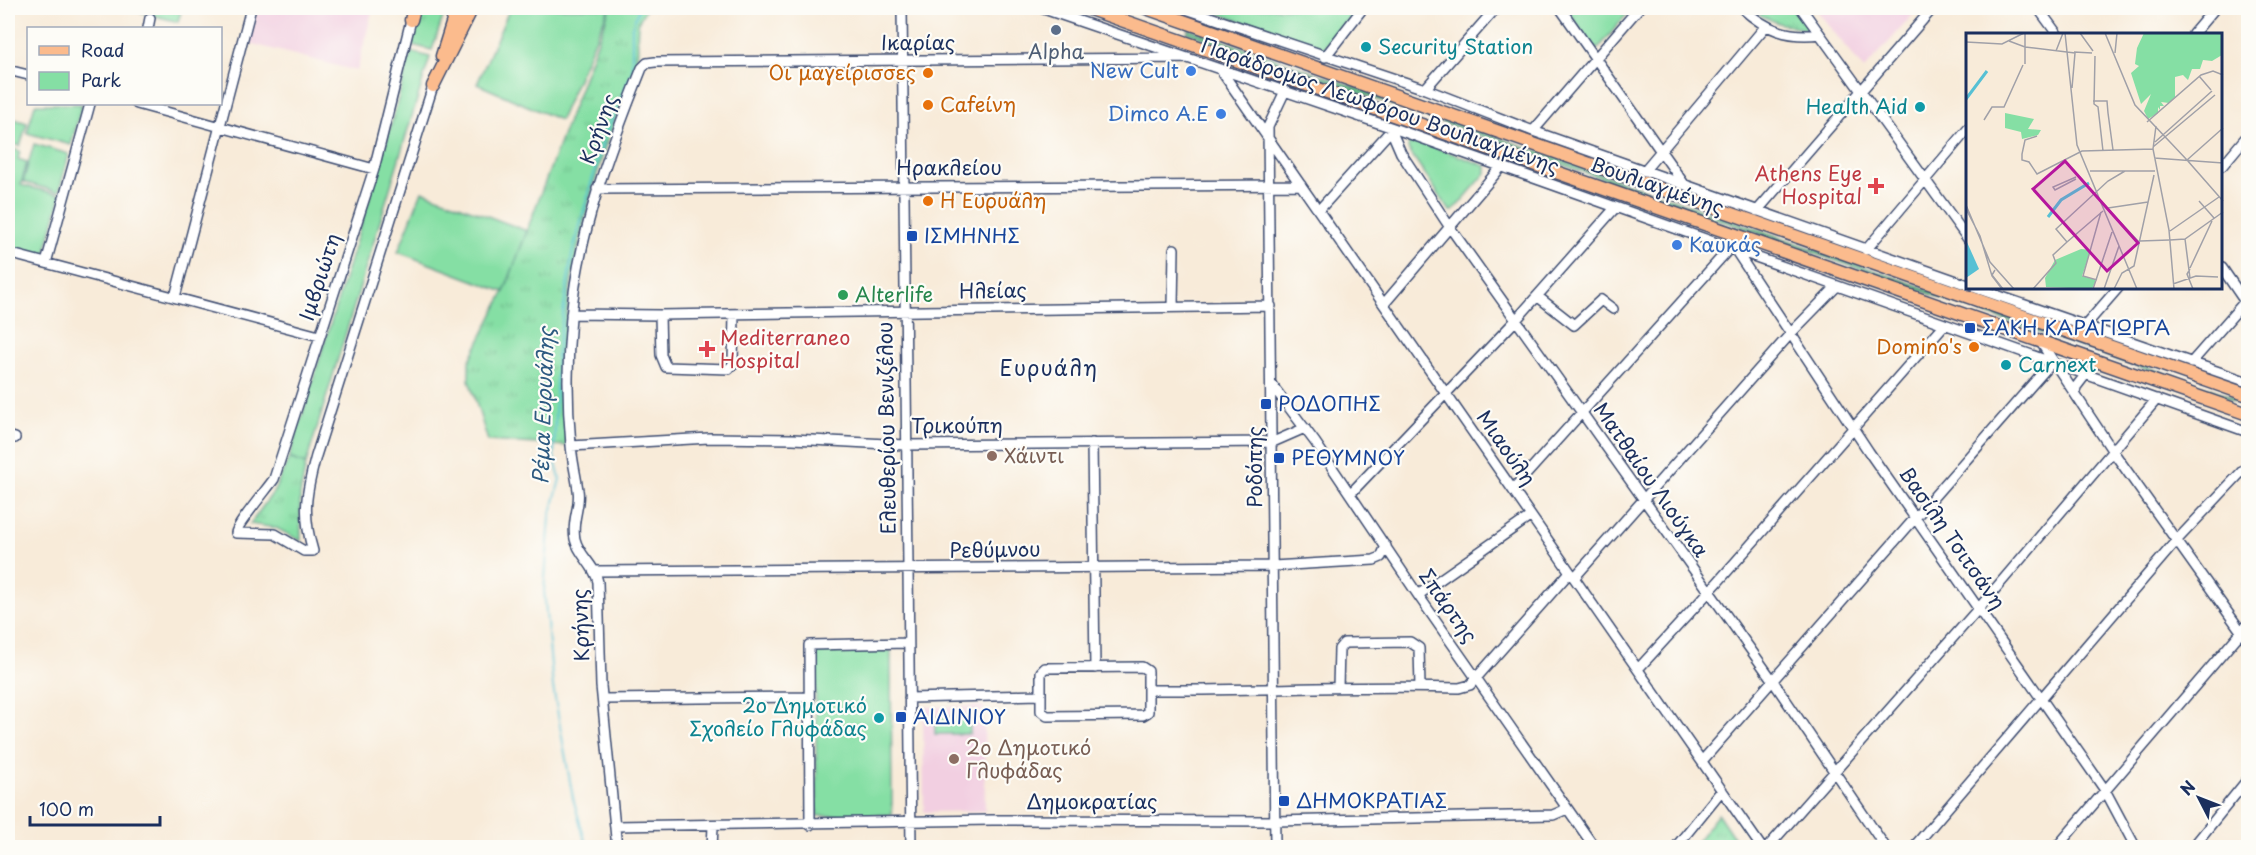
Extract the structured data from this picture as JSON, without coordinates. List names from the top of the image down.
{
  "streets": {
    "main road": ["Βουλιαγμένης"],
    "street": [
      "Ικαρίας",
      "Παράδρομος Λεωφόρου Βουλιαγμένης",
      "Κρήνης",
      "Ηρακλείου",
      "Ιμβριώτη",
      "Ηλείας",
      "Τρικούπη",
      "Ελευθερίου Βενιζέλου",
      "Μιαούλη",
      "Ροδόπης",
      "Ματθαίου Λιούγκα",
      "Βασίλη Τσιτσάνη",
      "Ρεθύμνου",
      "Σπάρτης",
      "Δημοκρατίας"
    ]
  },
  "crossings": [
    ["Ικαρίας", "Παράδρομος Λεωφόρου Βουλιαγμένης"],
    ["Ικαρίας", "Κρήνης"],
    ["Ικαρίας", "Ελευθερίου Βενιζέλου"],
    ["Παράδρομος Λεωφόρου Βουλιαγμένης", "Μιαούλη"],
    ["Παράδρομος Λεωφόρου Βουλιαγμένης", "Ροδόπης"],
    ["Παράδρομος Λεωφόρου Βουλιαγμένης", "Ματθαίου Λιούγκα"],
    ["Παράδρομος Λεωφόρου Βουλιαγμένης", "Βασίλη Τσιτσάνη"],
    ["Κρήνης", "Ηρακλείου"],
    ["Κρήνης", "Ηλείας"],
    ["Κρήνης", "Τρικούπη"],
    ["Κρήνης", "Ρεθύμνου"],
    ["Κρήνης", "Δημοκρατίας"],
    ["Ηρακλείου", "Ελευθερίου Βενιζέλου"],
    ["Ηρακλείου", "Μιαούλη"],
    ["Ηρακλείου", "Ροδόπης"],
    ["Ηλείας", "Ελευθερίου Βενιζέλου"],
    ["Ηλείας", "Ροδόπης"],
    ["Τρικούπη", "Ελευθερίου Βενιζέλου"],
    ["Τρικούπη", "Ροδόπης"],
    ["Τρικούπη", "Σπάρτης"],
    ["Ελευθερίου Βενιζέλου", "Ρεθύμνου"],
    ["Ελευθερίου Βενιζέλου", "Δημοκρατίας"],
    ["Μιαούλη", "Ροδόπης"],
    ["Ροδόπης", "Ρεθύμνου"],
    ["Ροδόπης", "Σπάρτης"],
    ["Ροδόπης", "Δημοκρατίας"],
    ["Ρεθύμνου", "Σπάρτης"],
    ["Σπάρτης", "Δημοκρατίας"]
  ],
  "districts": ["Ευρυάλη"],
  "water": ["Ρέμα Ευρυάλης"],
  "places": {
    "other": [
      "Alpha",
      "Security Station",
      "New Cult",
      "Οι μαγείρισσες",
      "Cafeίνη",
      "Health Aid",
      "Dimco Α.Ε",
      "Η Ευρυάλη",
      "Καυκάς",
      "Alterlife",
      "Domino's",
      "Carnext",
      "Χάιντι",
      "2ο Δημοτικό Σχολείο Γλυφάδας",
      "2ο Δημοτικό Γλυφάδας"
    ],
    "health": ["Athens Eye Hospital", "Mediterraneo Hospital"],
    "transit": [
      "ΙΣΜΗΝΗΣ",
      "ΣΑΚΗ ΚΑΡΑΓΙΩΡΓΑ",
      "ΡΟΔΟΠΗΣ",
      "ΡΕΘΥΜΝΟΥ",
      "ΑΙΔΙΝΙΟΥ",
      "ΔΗΜΟΚΡΑΤΙΑΣ"
    ]
  },
  "legend": ["Road", "Park"],
  "scale_bar": "100 m",
  "north": "top left"
}
